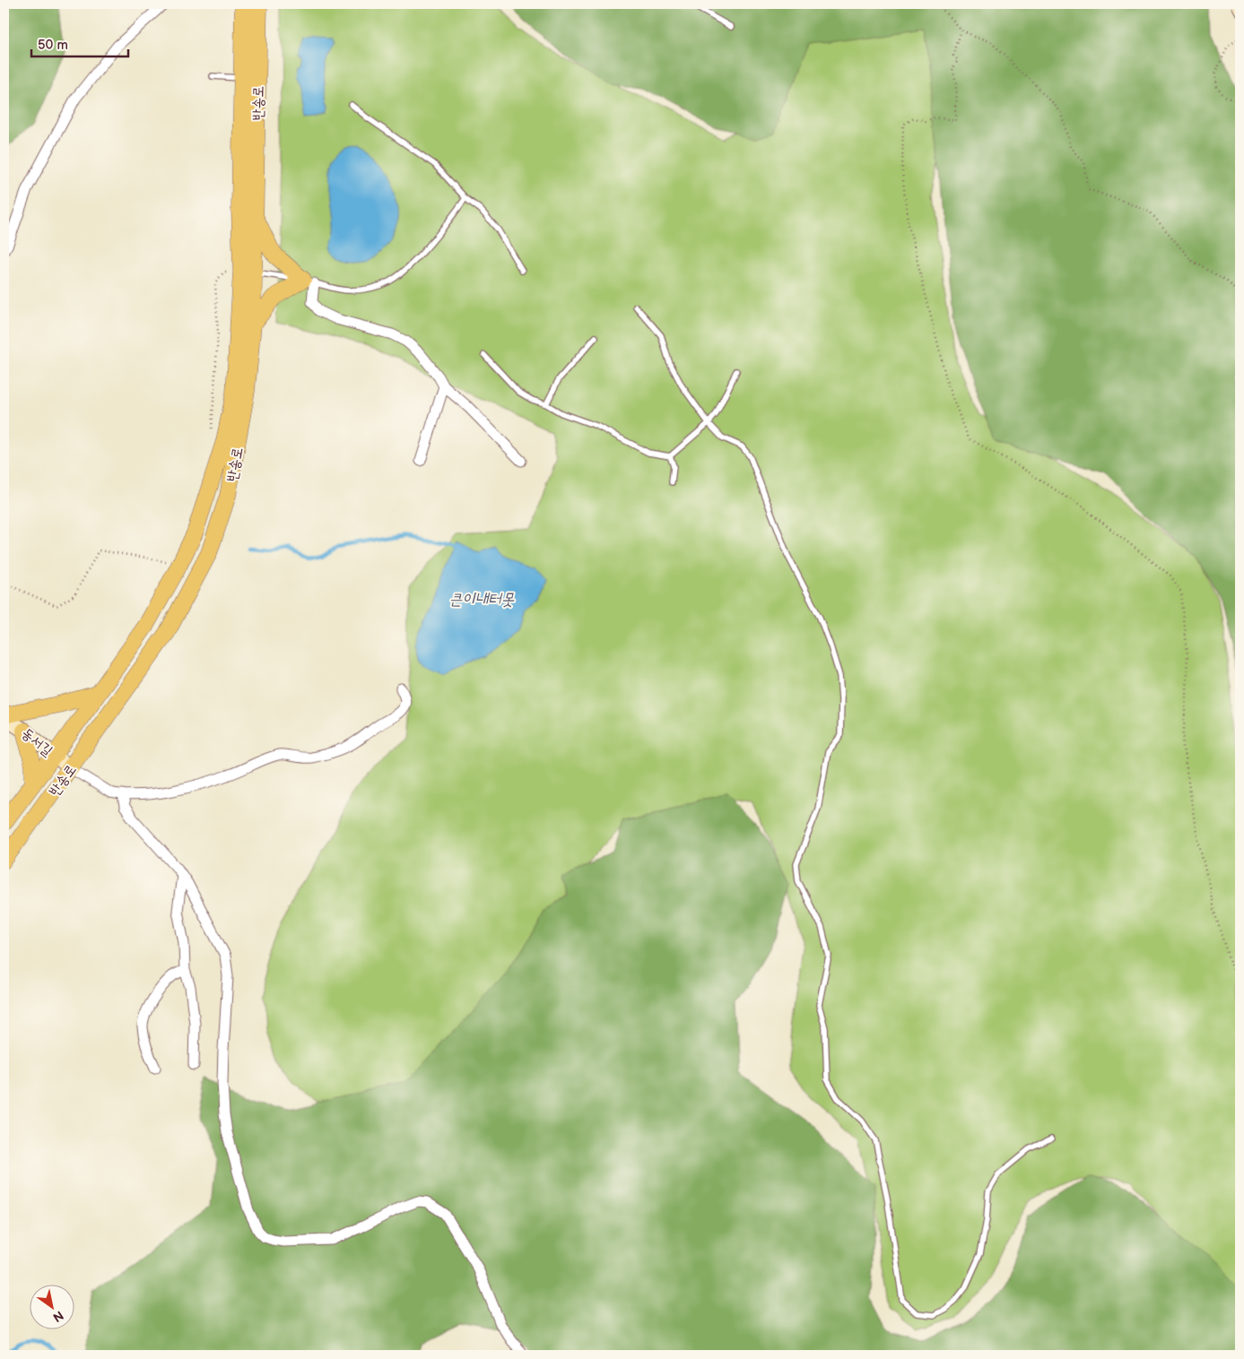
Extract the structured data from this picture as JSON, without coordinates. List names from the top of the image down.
{
  "streets": {
    "main road": ["반송로"],
    "street": ["동서길"]
  },
  "crossings": [
    ["반송로", "동서길"]
  ],
  "water": ["큰이내터못"],
  "scale_bar": "50 m",
  "north": "bottom right"
}
